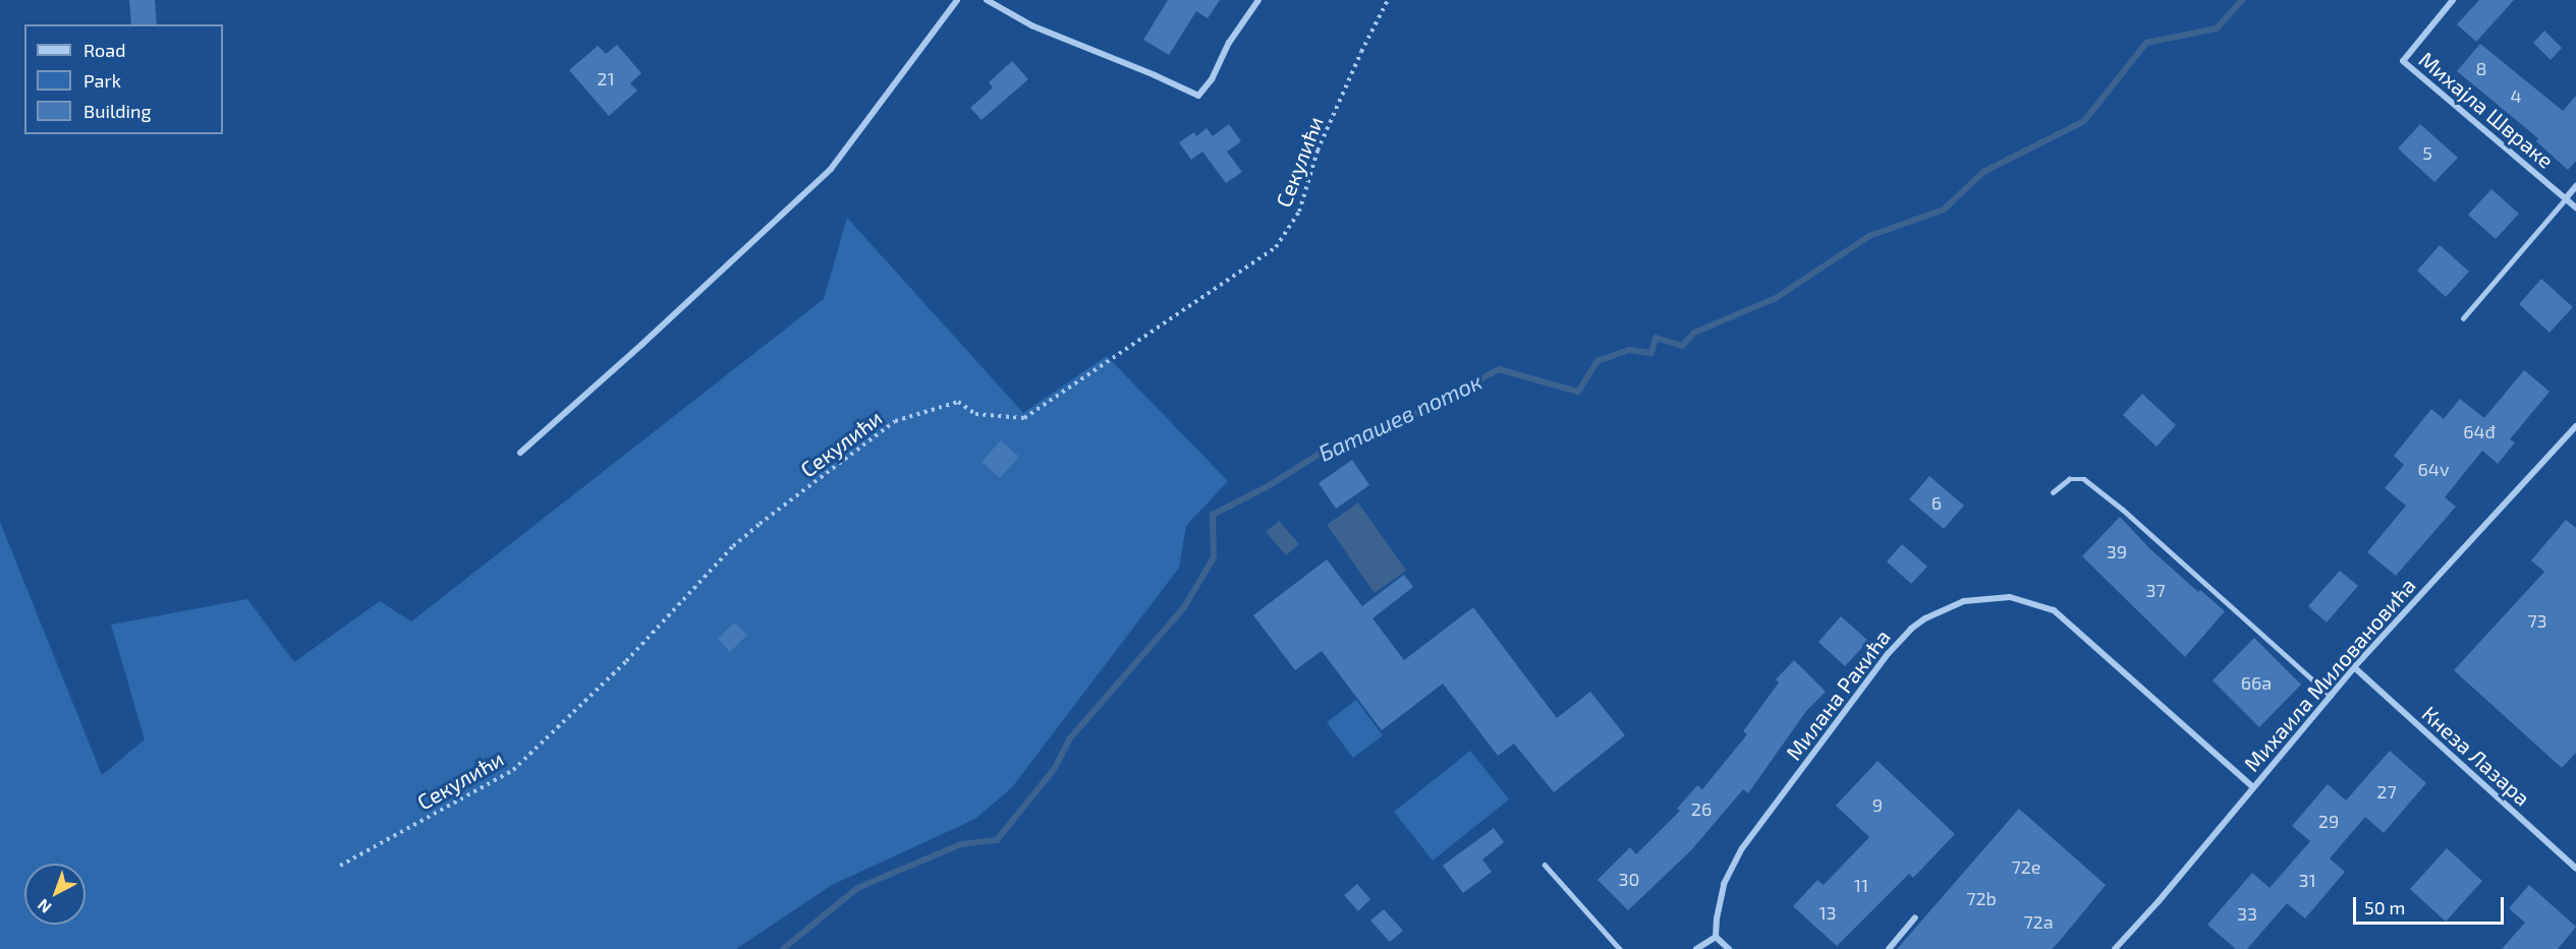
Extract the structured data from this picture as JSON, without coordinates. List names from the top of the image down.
{
  "streets": {
    "street": [
      "Михајла Швраке",
      "Михаила Миловановића",
      "Милана Ракића",
      "Кнеза Лазара"
    ],
    "path": ["Секулићи"]
  },
  "crossings": [
    ["Михаила Миловановића", "Милана Ракића"],
    ["Михаила Миловановића", "Кнеза Лазара"]
  ],
  "water": ["Баташев поток"],
  "house_numbers": [
    "8",
    "21",
    "4",
    "5",
    "64đ",
    "64v",
    "6",
    "39",
    "37",
    "73",
    "66a",
    "27",
    "9",
    "26",
    "29",
    "72e",
    "30",
    "31",
    "11",
    "72b",
    "13",
    "33",
    "72a"
  ],
  "legend": ["Road", "Park", "Building"],
  "scale_bar": "50 m",
  "north": "bottom left"
}
